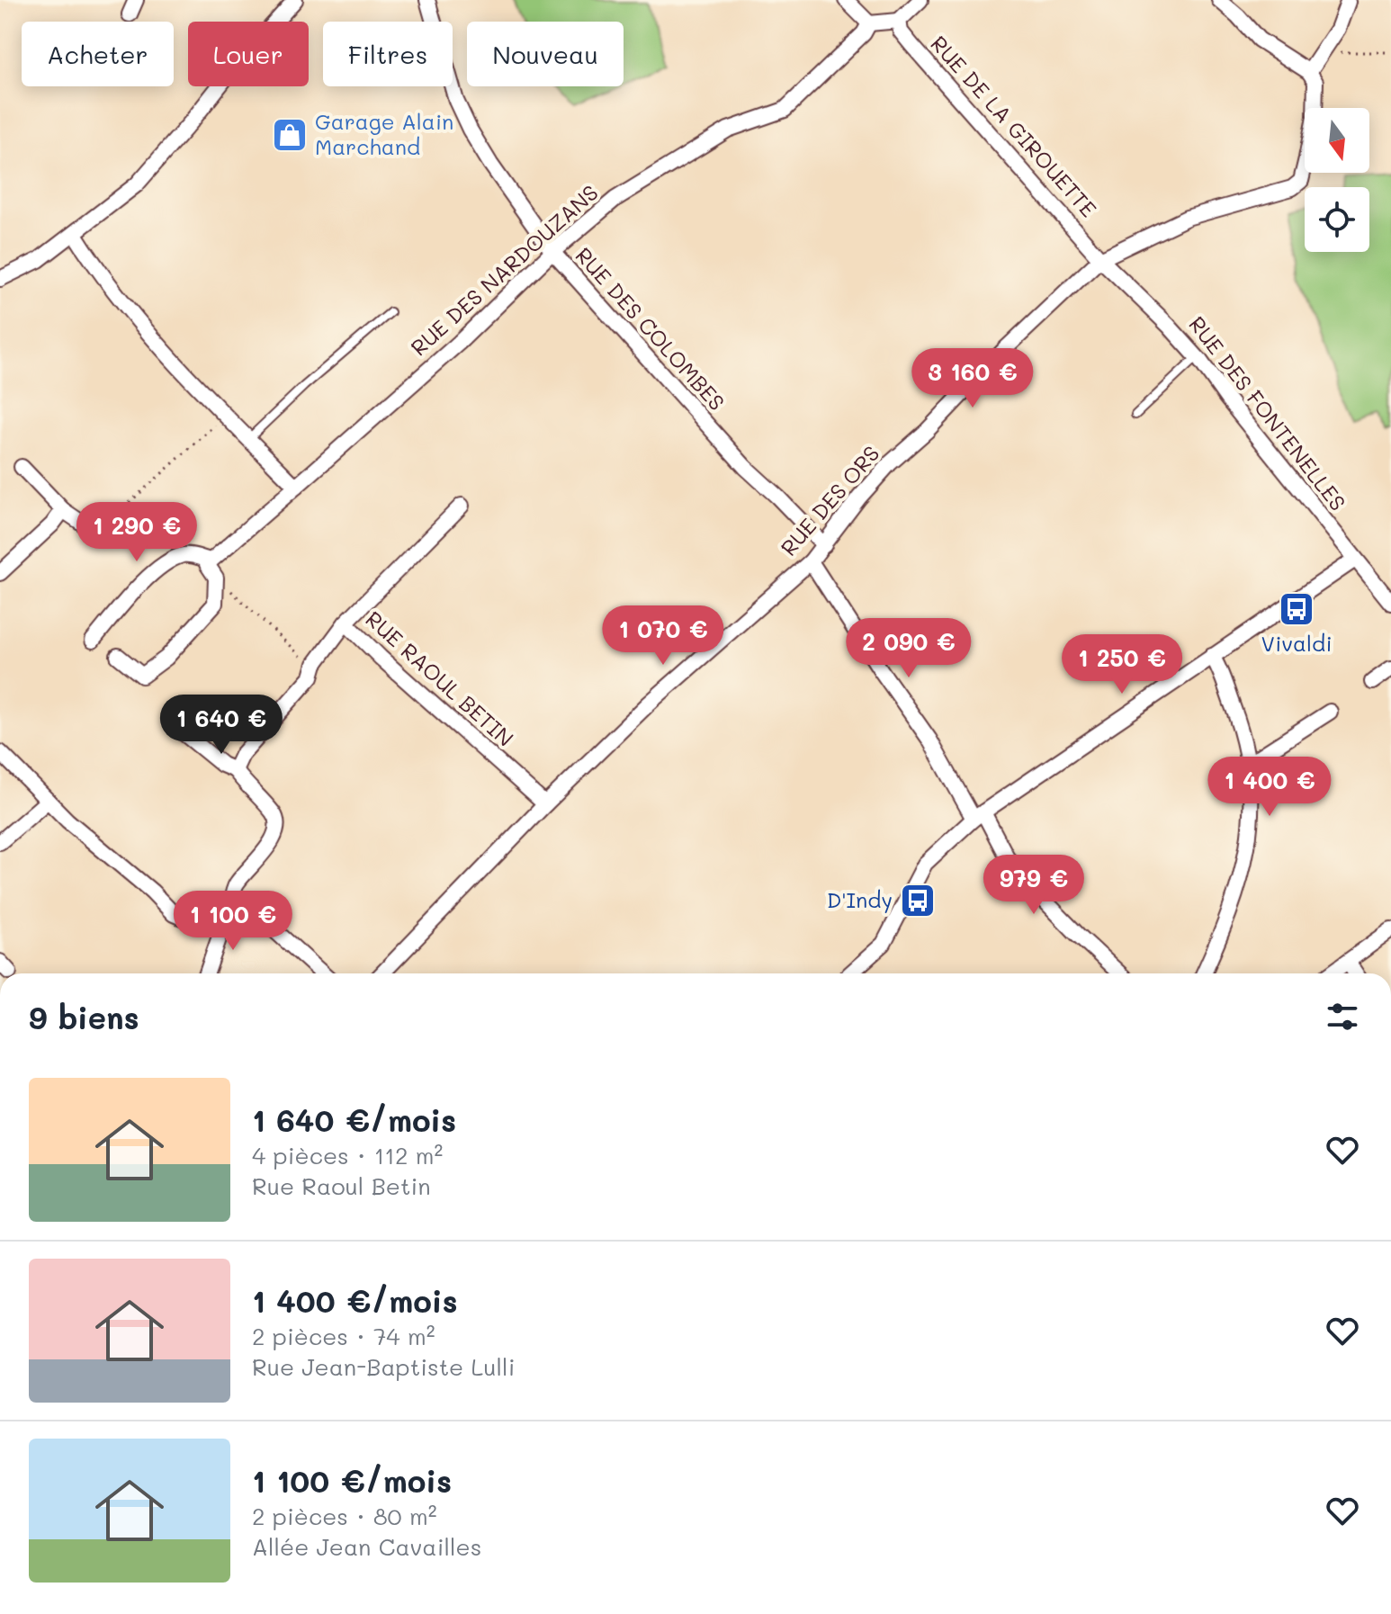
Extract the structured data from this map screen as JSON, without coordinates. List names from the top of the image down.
{
  "streets": {
    "street": [
      "RUE DE LA GIROUETTE",
      "RUE DES NARDOUZANS",
      "RUE DES COLOMBES",
      "RUE DES FONTENELLES",
      "RUE DES ORS",
      "RUE RAOUL BETIN"
    ]
  },
  "crossings": [
    ["RUE DE LA GIROUETTE", "RUE DES FONTENELLES"],
    ["RUE DE LA GIROUETTE", "RUE DES ORS"],
    ["RUE DES NARDOUZANS", "RUE DES COLOMBES"],
    ["RUE DES COLOMBES", "RUE DES ORS"],
    ["RUE DES FONTENELLES", "RUE DES ORS"],
    ["RUE DES ORS", "RUE RAOUL BETIN"]
  ],
  "places": {
    "shop": ["Garage Alain Marchand"],
    "bus stop": ["Vivaldi", "D'Indy"]
  },
  "north": "bottom",
  "page": {
    "chip": [
      "Acheter",
      "Louer",
      "Filtres",
      "Nouveau"
    ],
    "price": [
      "3 160 €",
      "1 290 €",
      "1 070 €",
      "2 090 €",
      "1 250 €",
      "1 640 €",
      "1 400 €",
      "979 €",
      "1 100 €"
    ],
    "heading": "9 biens",
    "list": [
      {
        "name": "1 640 €/mois",
        "note": "4 pièces · 112 m² · Rue Raoul Betin"
      },
      {
        "name": "1 400 €/mois",
        "note": "2 pièces · 74 m² · Rue Jean-Baptiste Lulli"
      },
      {
        "name": "1 100 €/mois",
        "note": "2 pièces · 80 m² · Allée Jean Cavailles"
      }
    ]
  }
}
